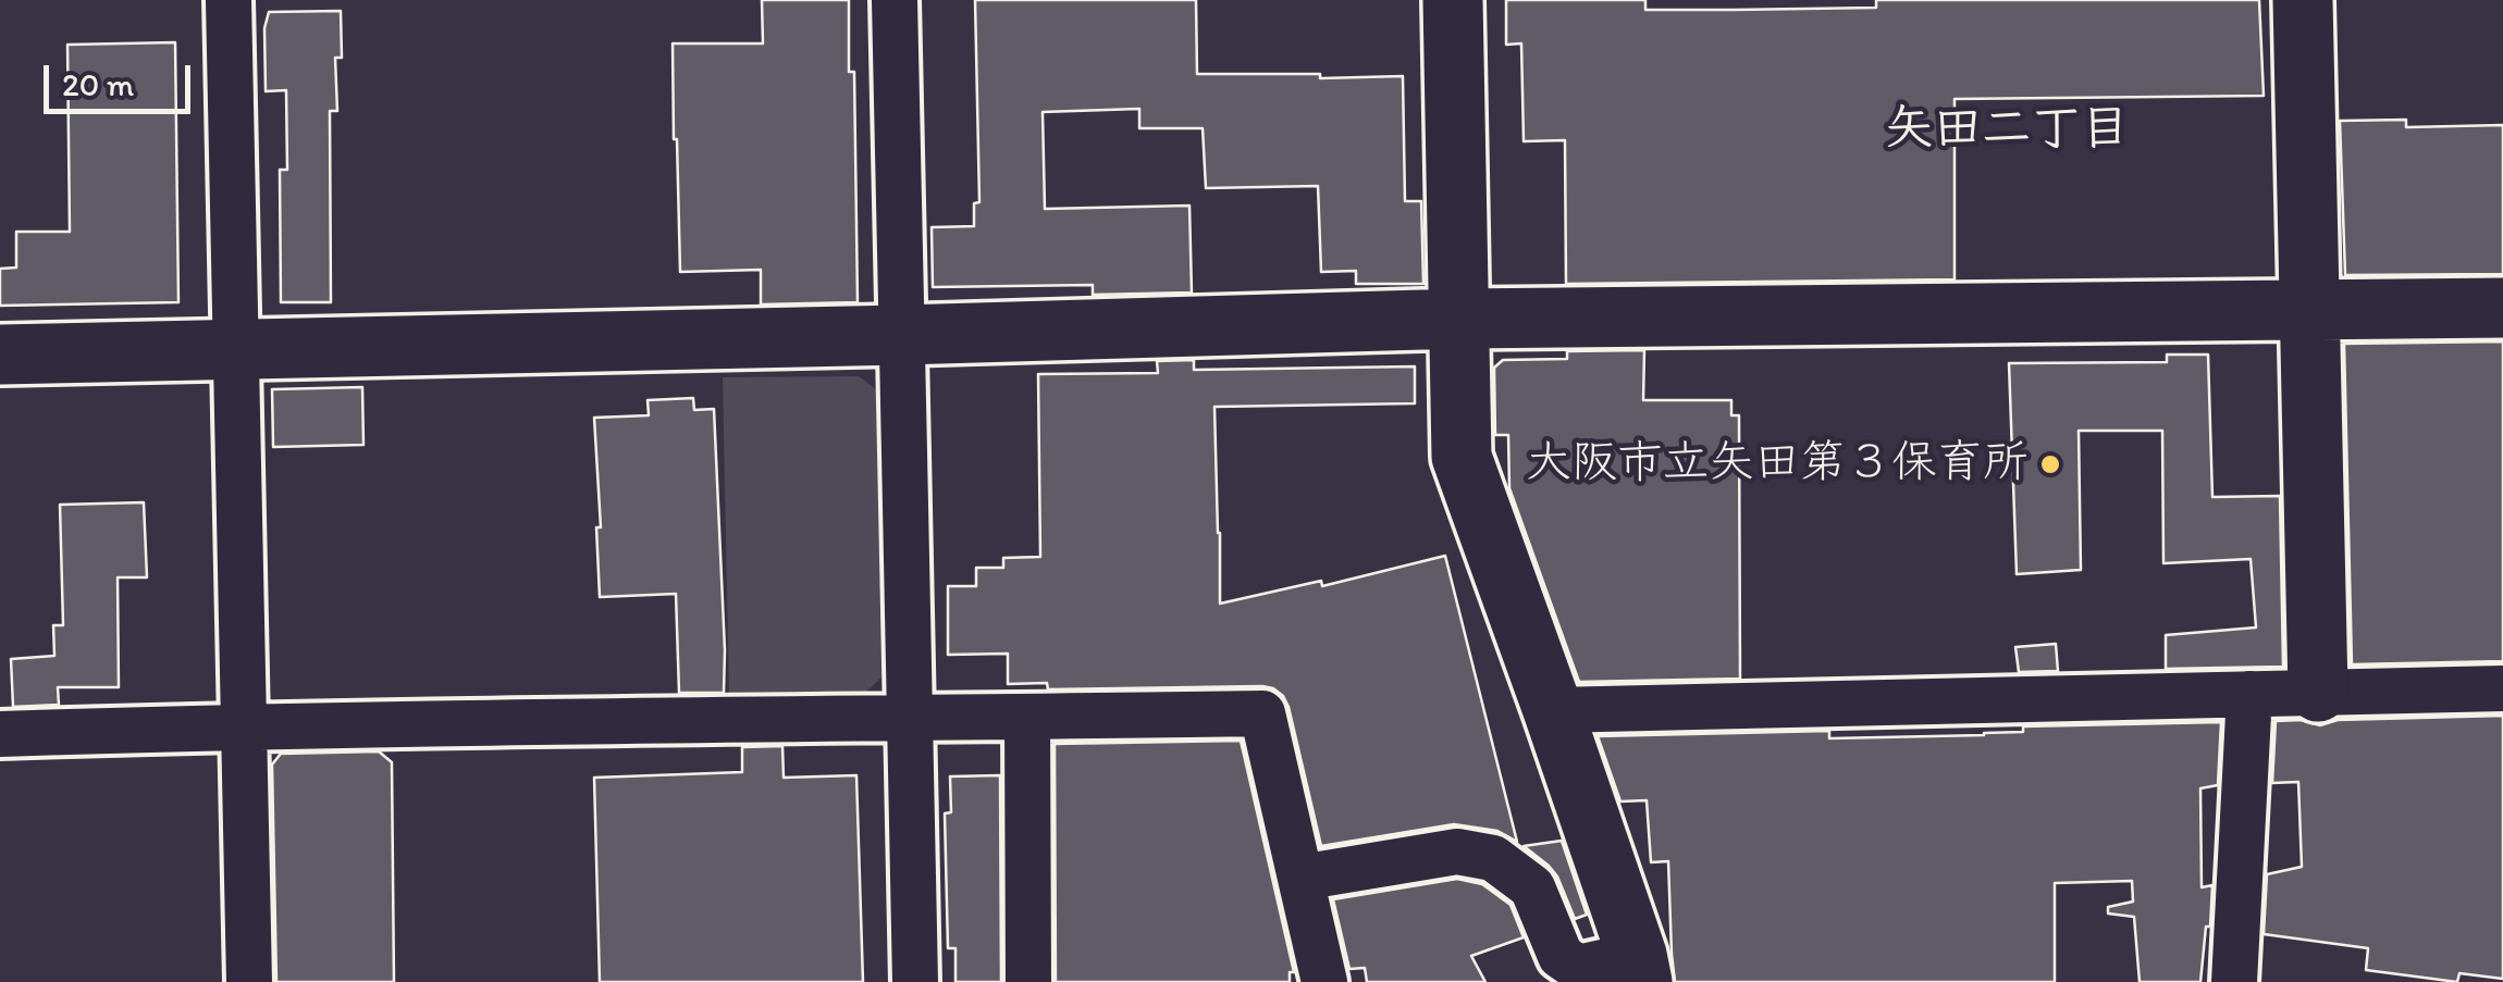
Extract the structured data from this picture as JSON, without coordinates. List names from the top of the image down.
{
  "districts": ["矢田二丁目"],
  "places": ["大阪市立矢田第３保育所"],
  "scale_bar": "20 m"
}
